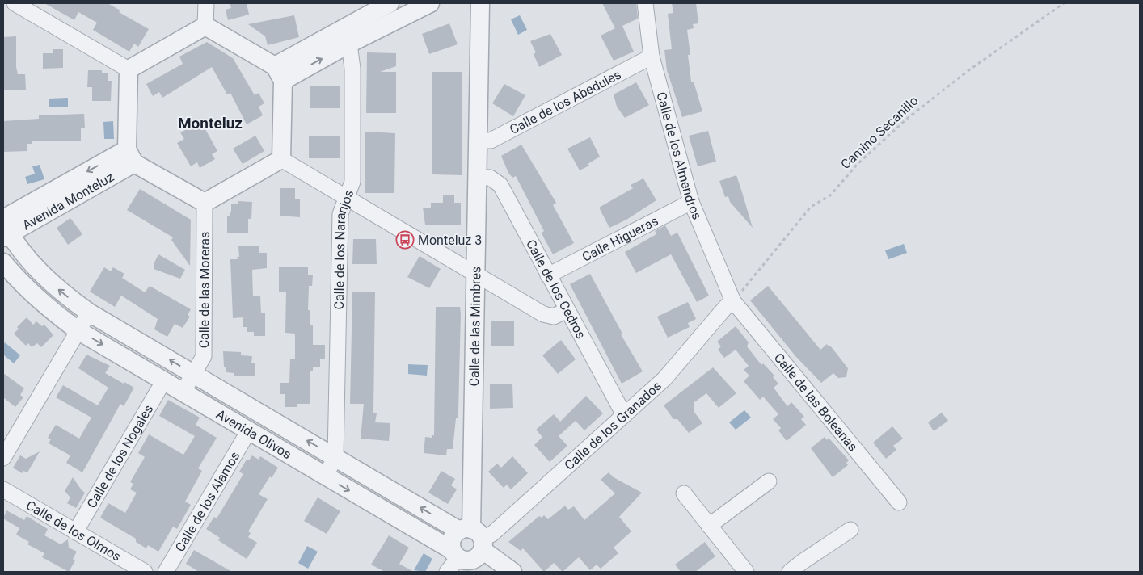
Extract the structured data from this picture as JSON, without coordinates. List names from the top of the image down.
{
  "streets": {
    "street": [
      "Calle de los Abedules",
      "Calle de los Almendros",
      "Avenida Monteluz",
      "Calle Higueras",
      "Calle de los Naranjos",
      "Calle de los Cedros",
      "Calle de las Moreras",
      "Calle de las Mimbres",
      "Calle de las Boleanas",
      "Calle de los Granados",
      "Avenida Olivos",
      "Calle de los Nogales",
      "Calle de los Alamos",
      "Calle de los Olmos"
    ],
    "path": ["Camino Secanillo"]
  },
  "crossings": [
    ["Calle de los Abedules", "Calle de los Almendros"],
    ["Calle de los Abedules", "Calle de las Mimbres"],
    ["Camino Secanillo", "Calle de los Almendros"],
    ["Camino Secanillo", "Calle de las Boleanas"],
    ["Camino Secanillo", "Calle de los Granados"],
    ["Calle de los Almendros", "Calle Higueras"],
    ["Calle de los Almendros", "Calle de las Boleanas"],
    ["Calle de los Almendros", "Calle de los Granados"],
    ["Avenida Monteluz", "Avenida Olivos"],
    ["Calle Higueras", "Calle de los Cedros"],
    ["Calle de los Naranjos", "Avenida Olivos"],
    ["Calle de los Cedros", "Calle de las Mimbres"],
    ["Calle de los Cedros", "Calle de los Granados"],
    ["Calle de las Moreras", "Avenida Olivos"],
    ["Calle de las Mimbres", "Calle de los Granados"],
    ["Calle de las Mimbres", "Avenida Olivos"],
    ["Calle de las Boleanas", "Calle de los Granados"],
    ["Calle de los Granados", "Avenida Olivos"],
    ["Avenida Olivos", "Calle de los Nogales"],
    ["Avenida Olivos", "Calle de los Alamos"],
    ["Calle de los Nogales", "Calle de los Olmos"]
  ],
  "districts": ["Monteluz"],
  "places": {
    "bus stop": ["Monteluz 3"]
  }
}
